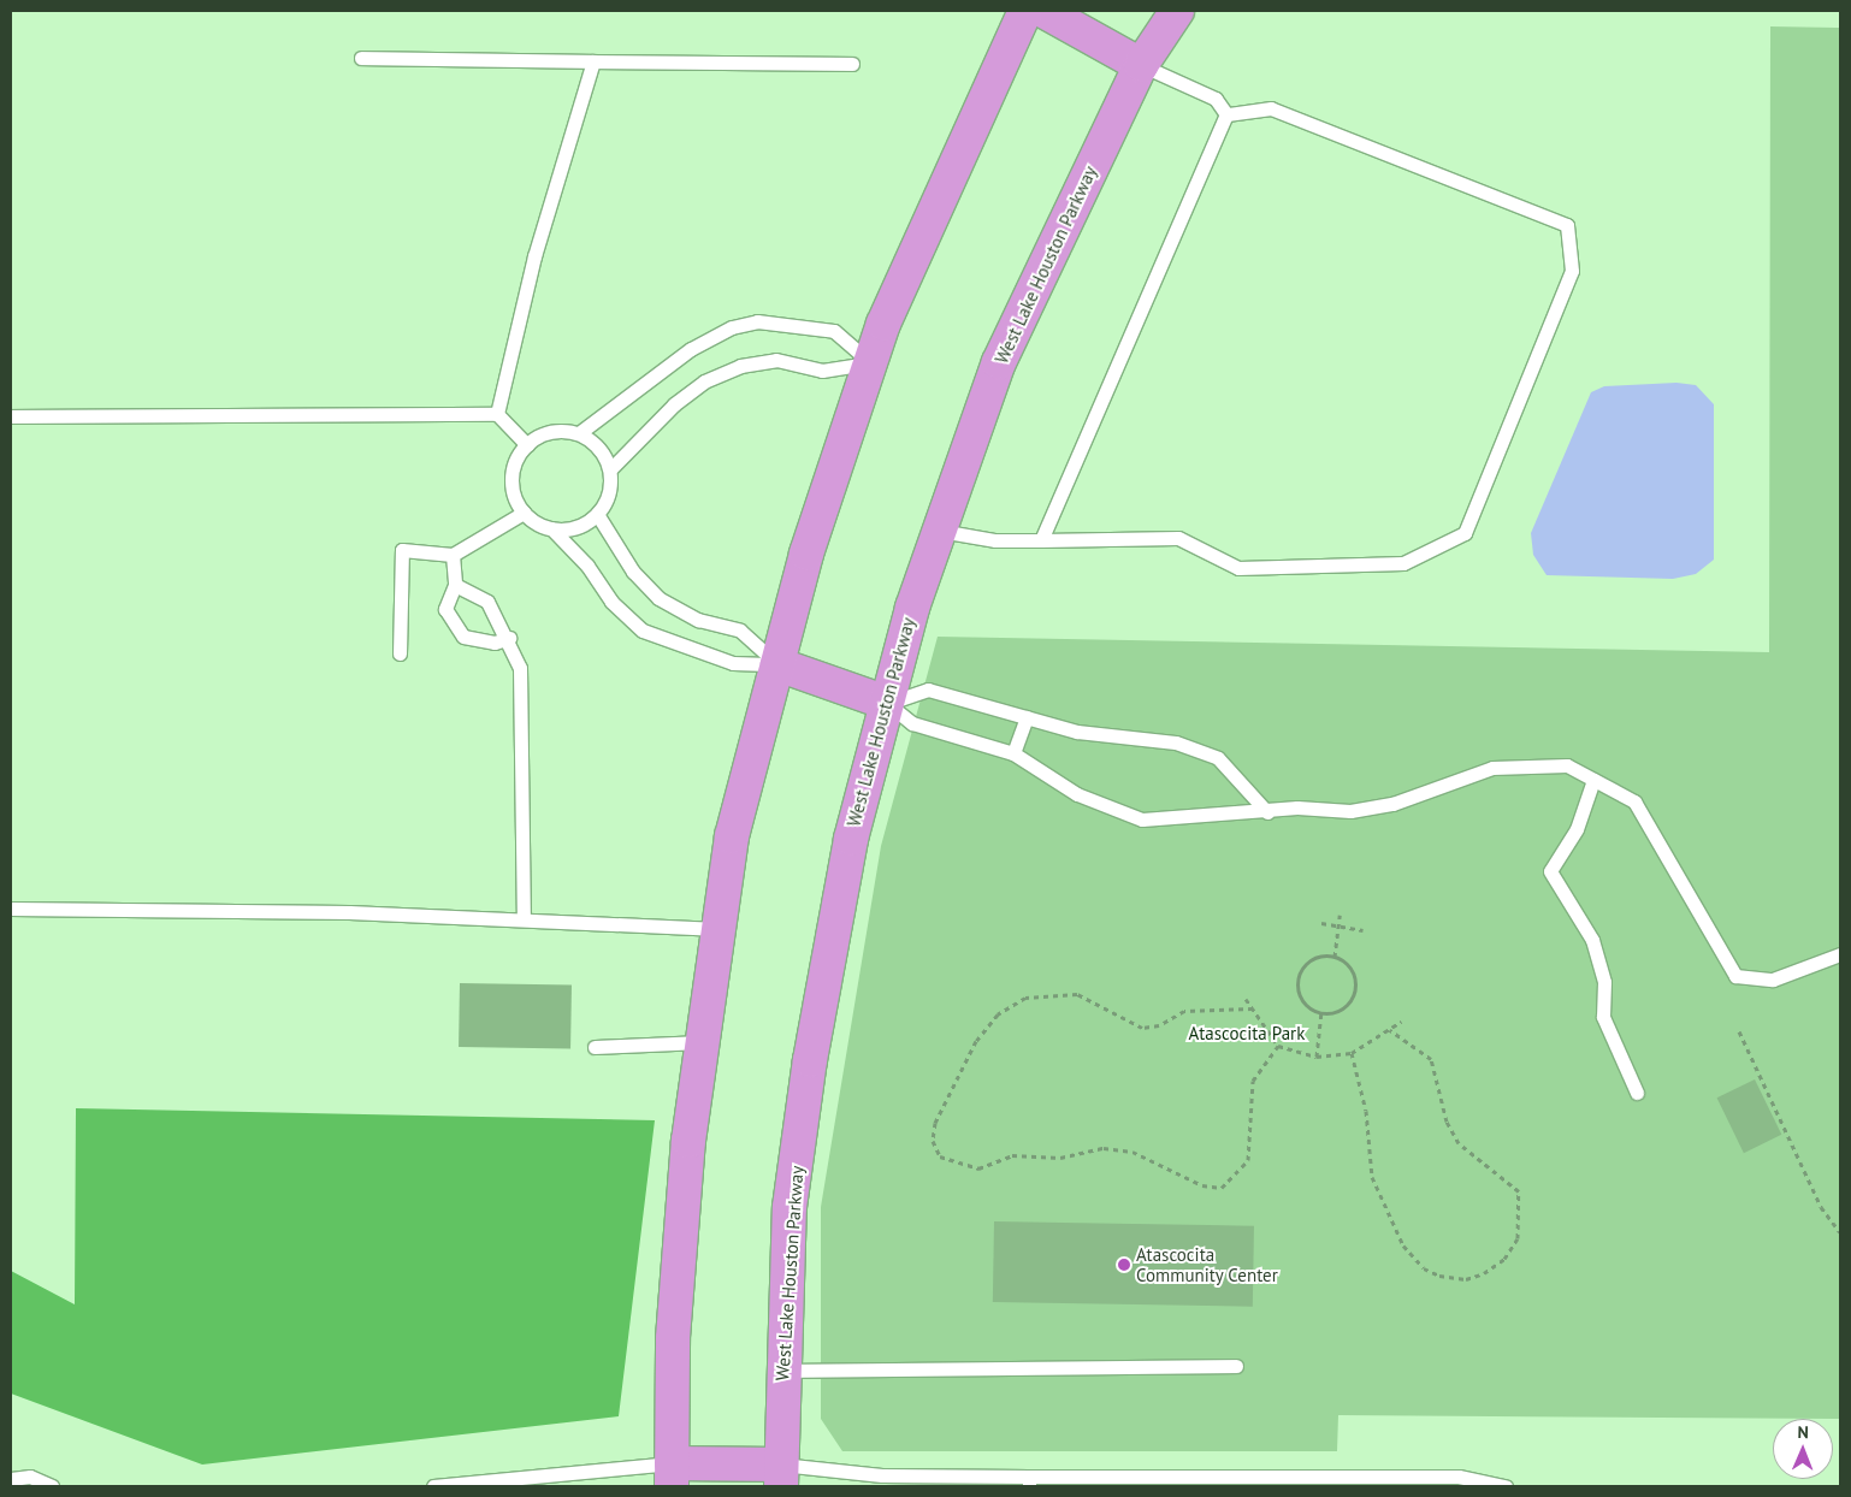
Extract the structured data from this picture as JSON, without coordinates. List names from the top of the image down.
{
  "streets": {
    "main road": ["West Lake Houston Parkway"]
  },
  "parks": ["Atascocita Park"],
  "places": ["Atascocita Community Center"],
  "north": "top"
}
